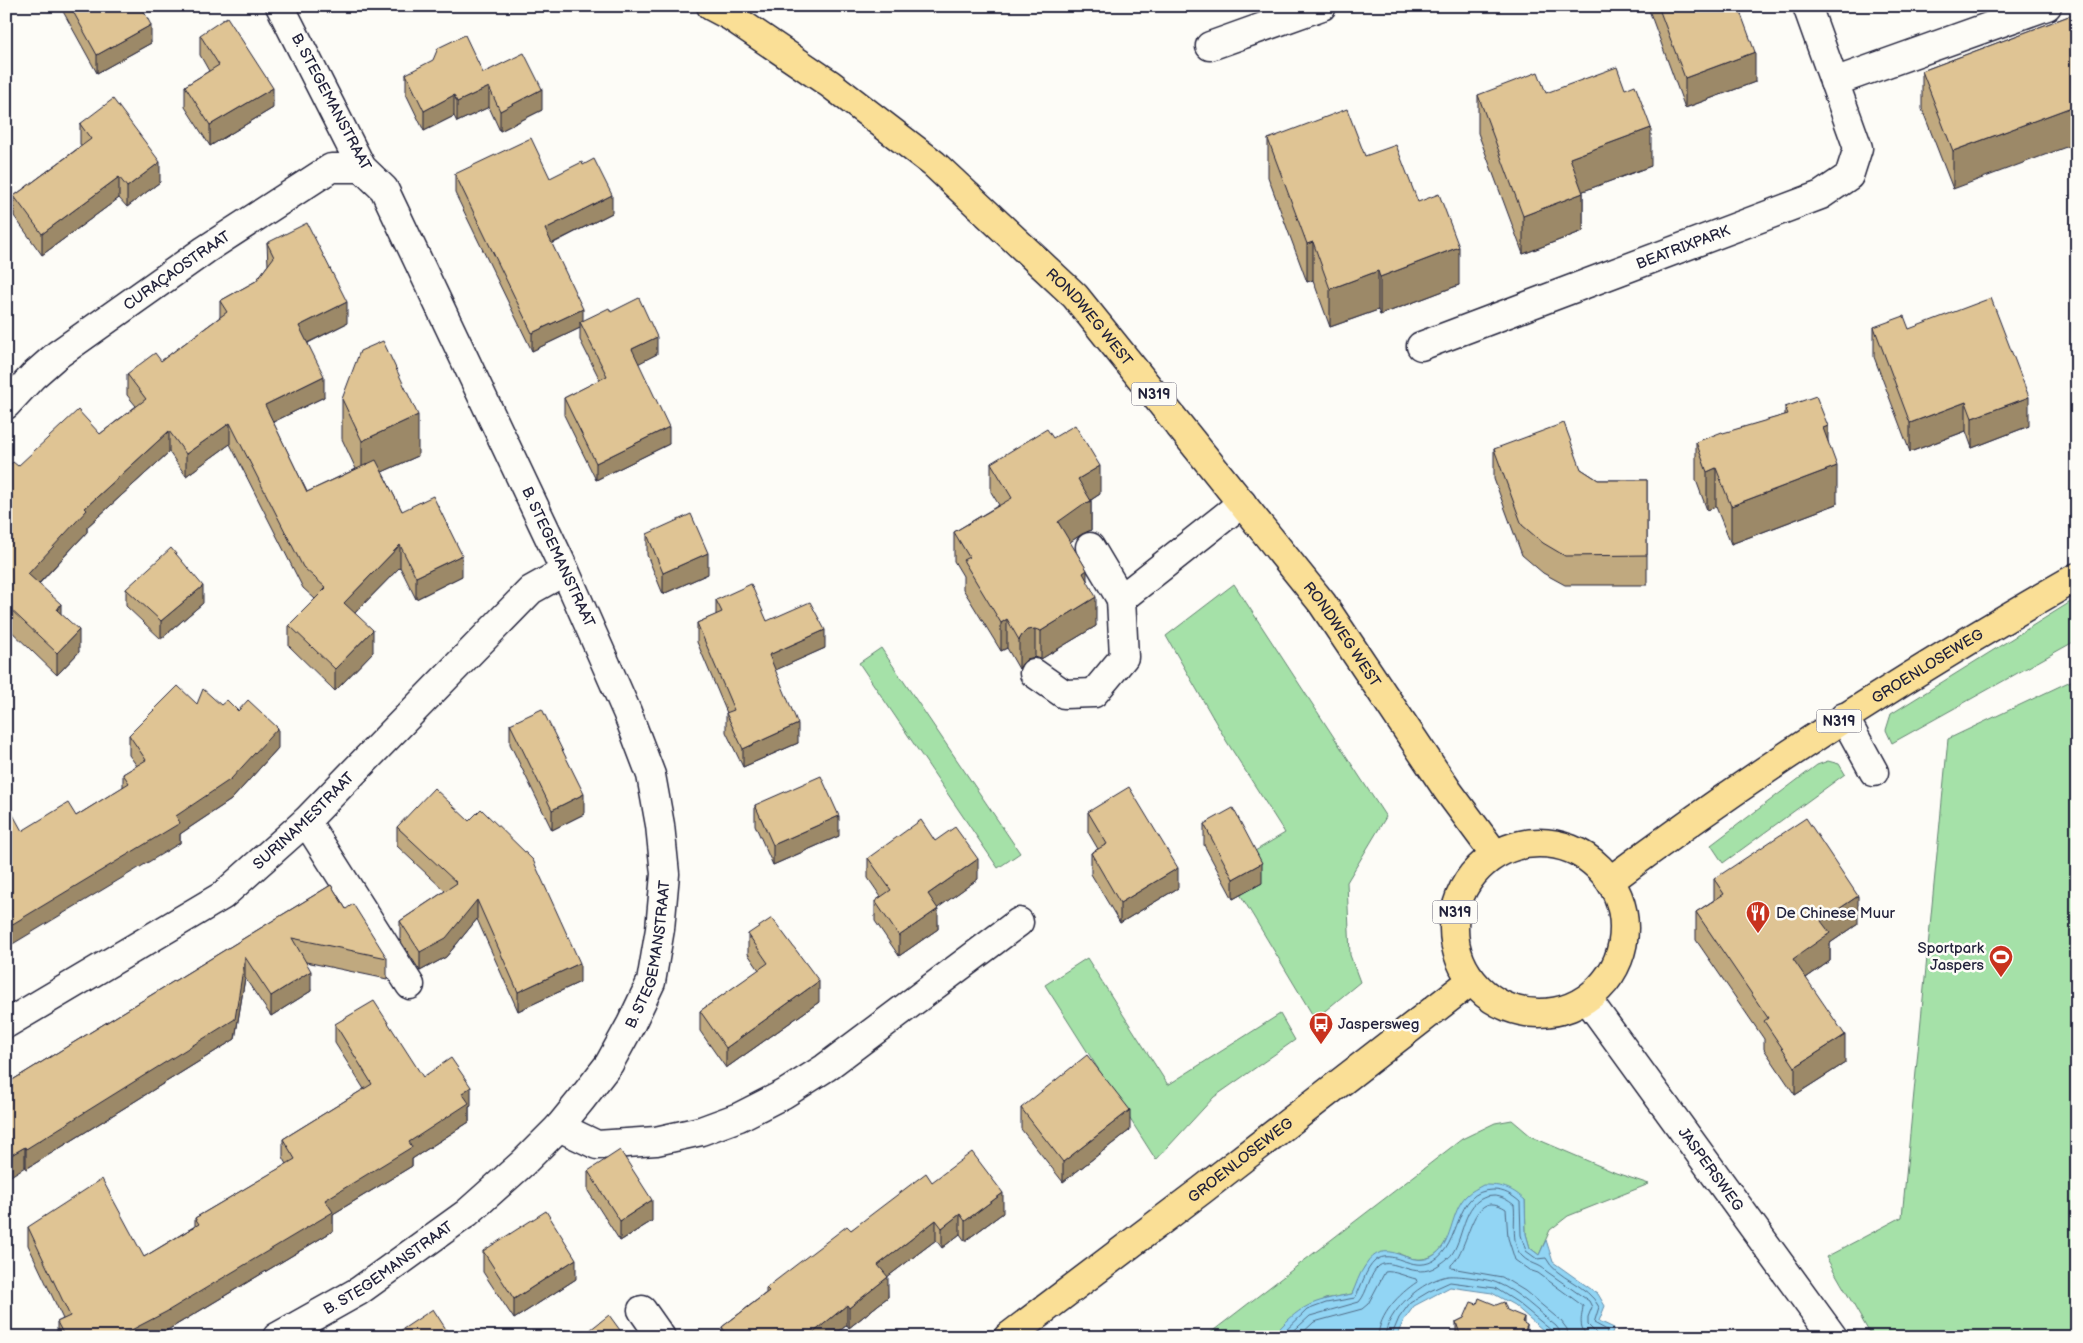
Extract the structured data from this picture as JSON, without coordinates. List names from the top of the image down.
{
  "streets": {
    "main road": ["RONDWEG WEST", "N319", "GROENLOSEWEG"],
    "street": [
      "B. STEGEMANSTRAAT",
      "BEATRIXPARK",
      "CURAÇAOSTRAAT",
      "SURINAMESTRAAT",
      "JASPERSWEG"
    ]
  },
  "crossings": [
    ["B. STEGEMANSTRAAT", "CURAÇAOSTRAAT"],
    ["B. STEGEMANSTRAAT", "SURINAMESTRAAT"],
    ["RONDWEG WEST", "N319"],
    ["RONDWEG WEST", "GROENLOSEWEG"],
    ["RONDWEG WEST", "JASPERSWEG"],
    ["N319", "GROENLOSEWEG"],
    ["N319", "JASPERSWEG"],
    ["GROENLOSEWEG", "JASPERSWEG"]
  ],
  "places": {
    "restaurant": ["De Chinese Muur"],
    "sports": ["Sportpark Jaspers"],
    "bus stop": ["Jaspersweg"]
  }
}
